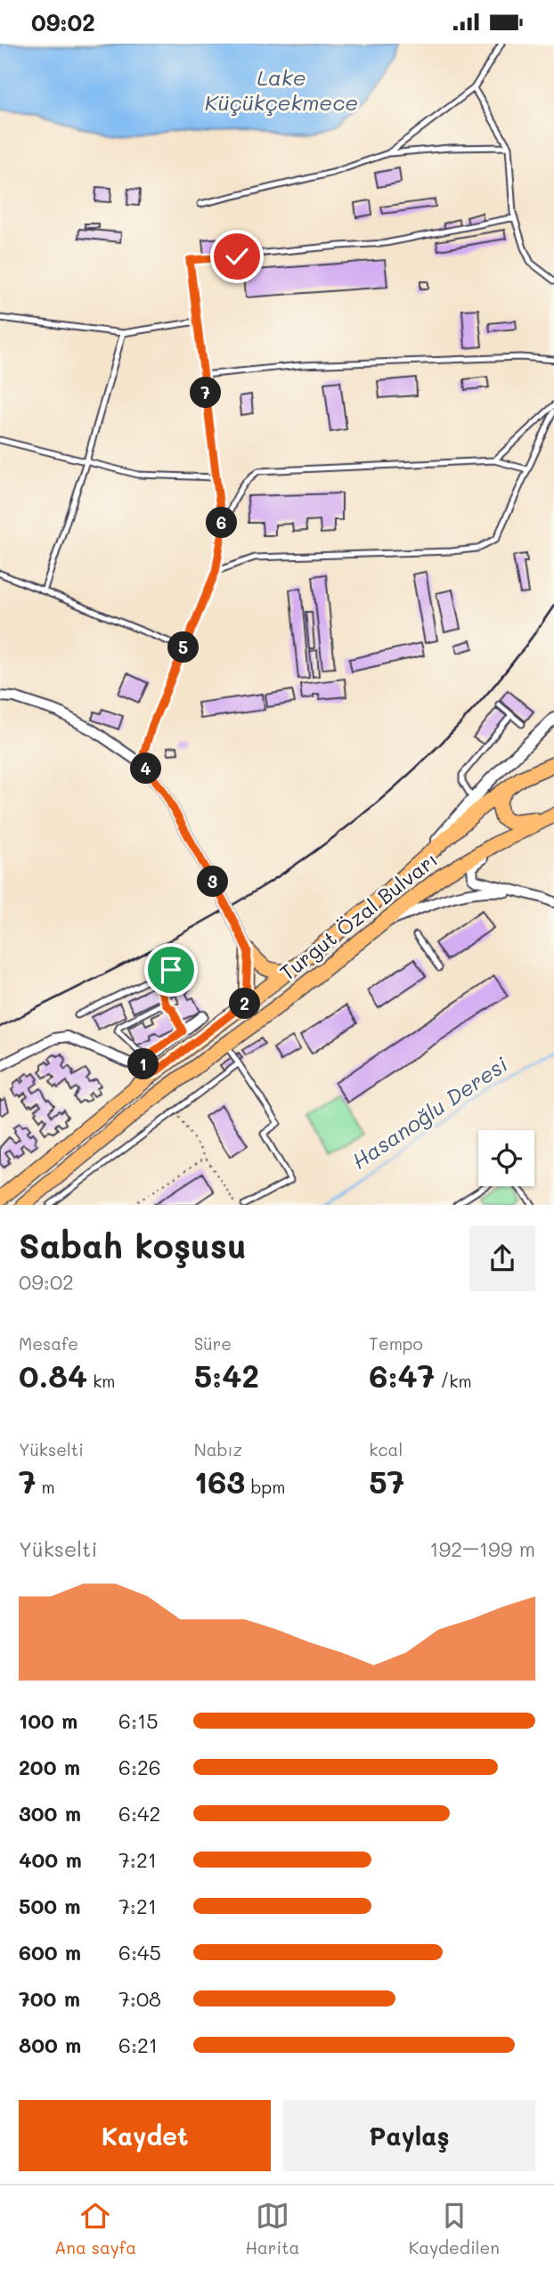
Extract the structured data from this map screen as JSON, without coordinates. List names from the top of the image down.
{
  "streets": {
    "main road": ["Turgut Özal Bulvarı"]
  },
  "water": ["Lake Küçükçekmece", "Hasanoğlu Deresi"],
  "page": {
    "status": "09:02",
    "pins": [
      "7",
      "6",
      "5",
      "4",
      "3",
      "2",
      "1"
    ],
    "heading": ["Sabah koşusu", "09:02"],
    "stats": [
      ["Mesafe", "0.84 km"],
      ["Süre", "5:42"],
      ["Tempo", "6:47 /km"],
      ["Yükselti", "7 m"],
      ["Nabız", "163 bpm"],
      ["kcal", "57"]
    ],
    "chart": ["Yükselti", "192–199 m"],
    "list": [
      {
        "name": "100 m",
        "note": "6:15"
      },
      {
        "name": "200 m",
        "note": "6:26"
      },
      {
        "name": "300 m",
        "note": "6:42"
      },
      {
        "name": "400 m",
        "note": "7:21"
      },
      {
        "name": "500 m",
        "note": "7:21"
      },
      {
        "name": "600 m",
        "note": "6:45"
      },
      {
        "name": "700 m",
        "note": "7:08"
      },
      {
        "name": "800 m",
        "note": "6:21"
      }
    ],
    "buttons": ["Kaydet", "Paylaş"],
    "tabs": ["Ana sayfa", "Harita", "Kaydedilen"]
  }
}
